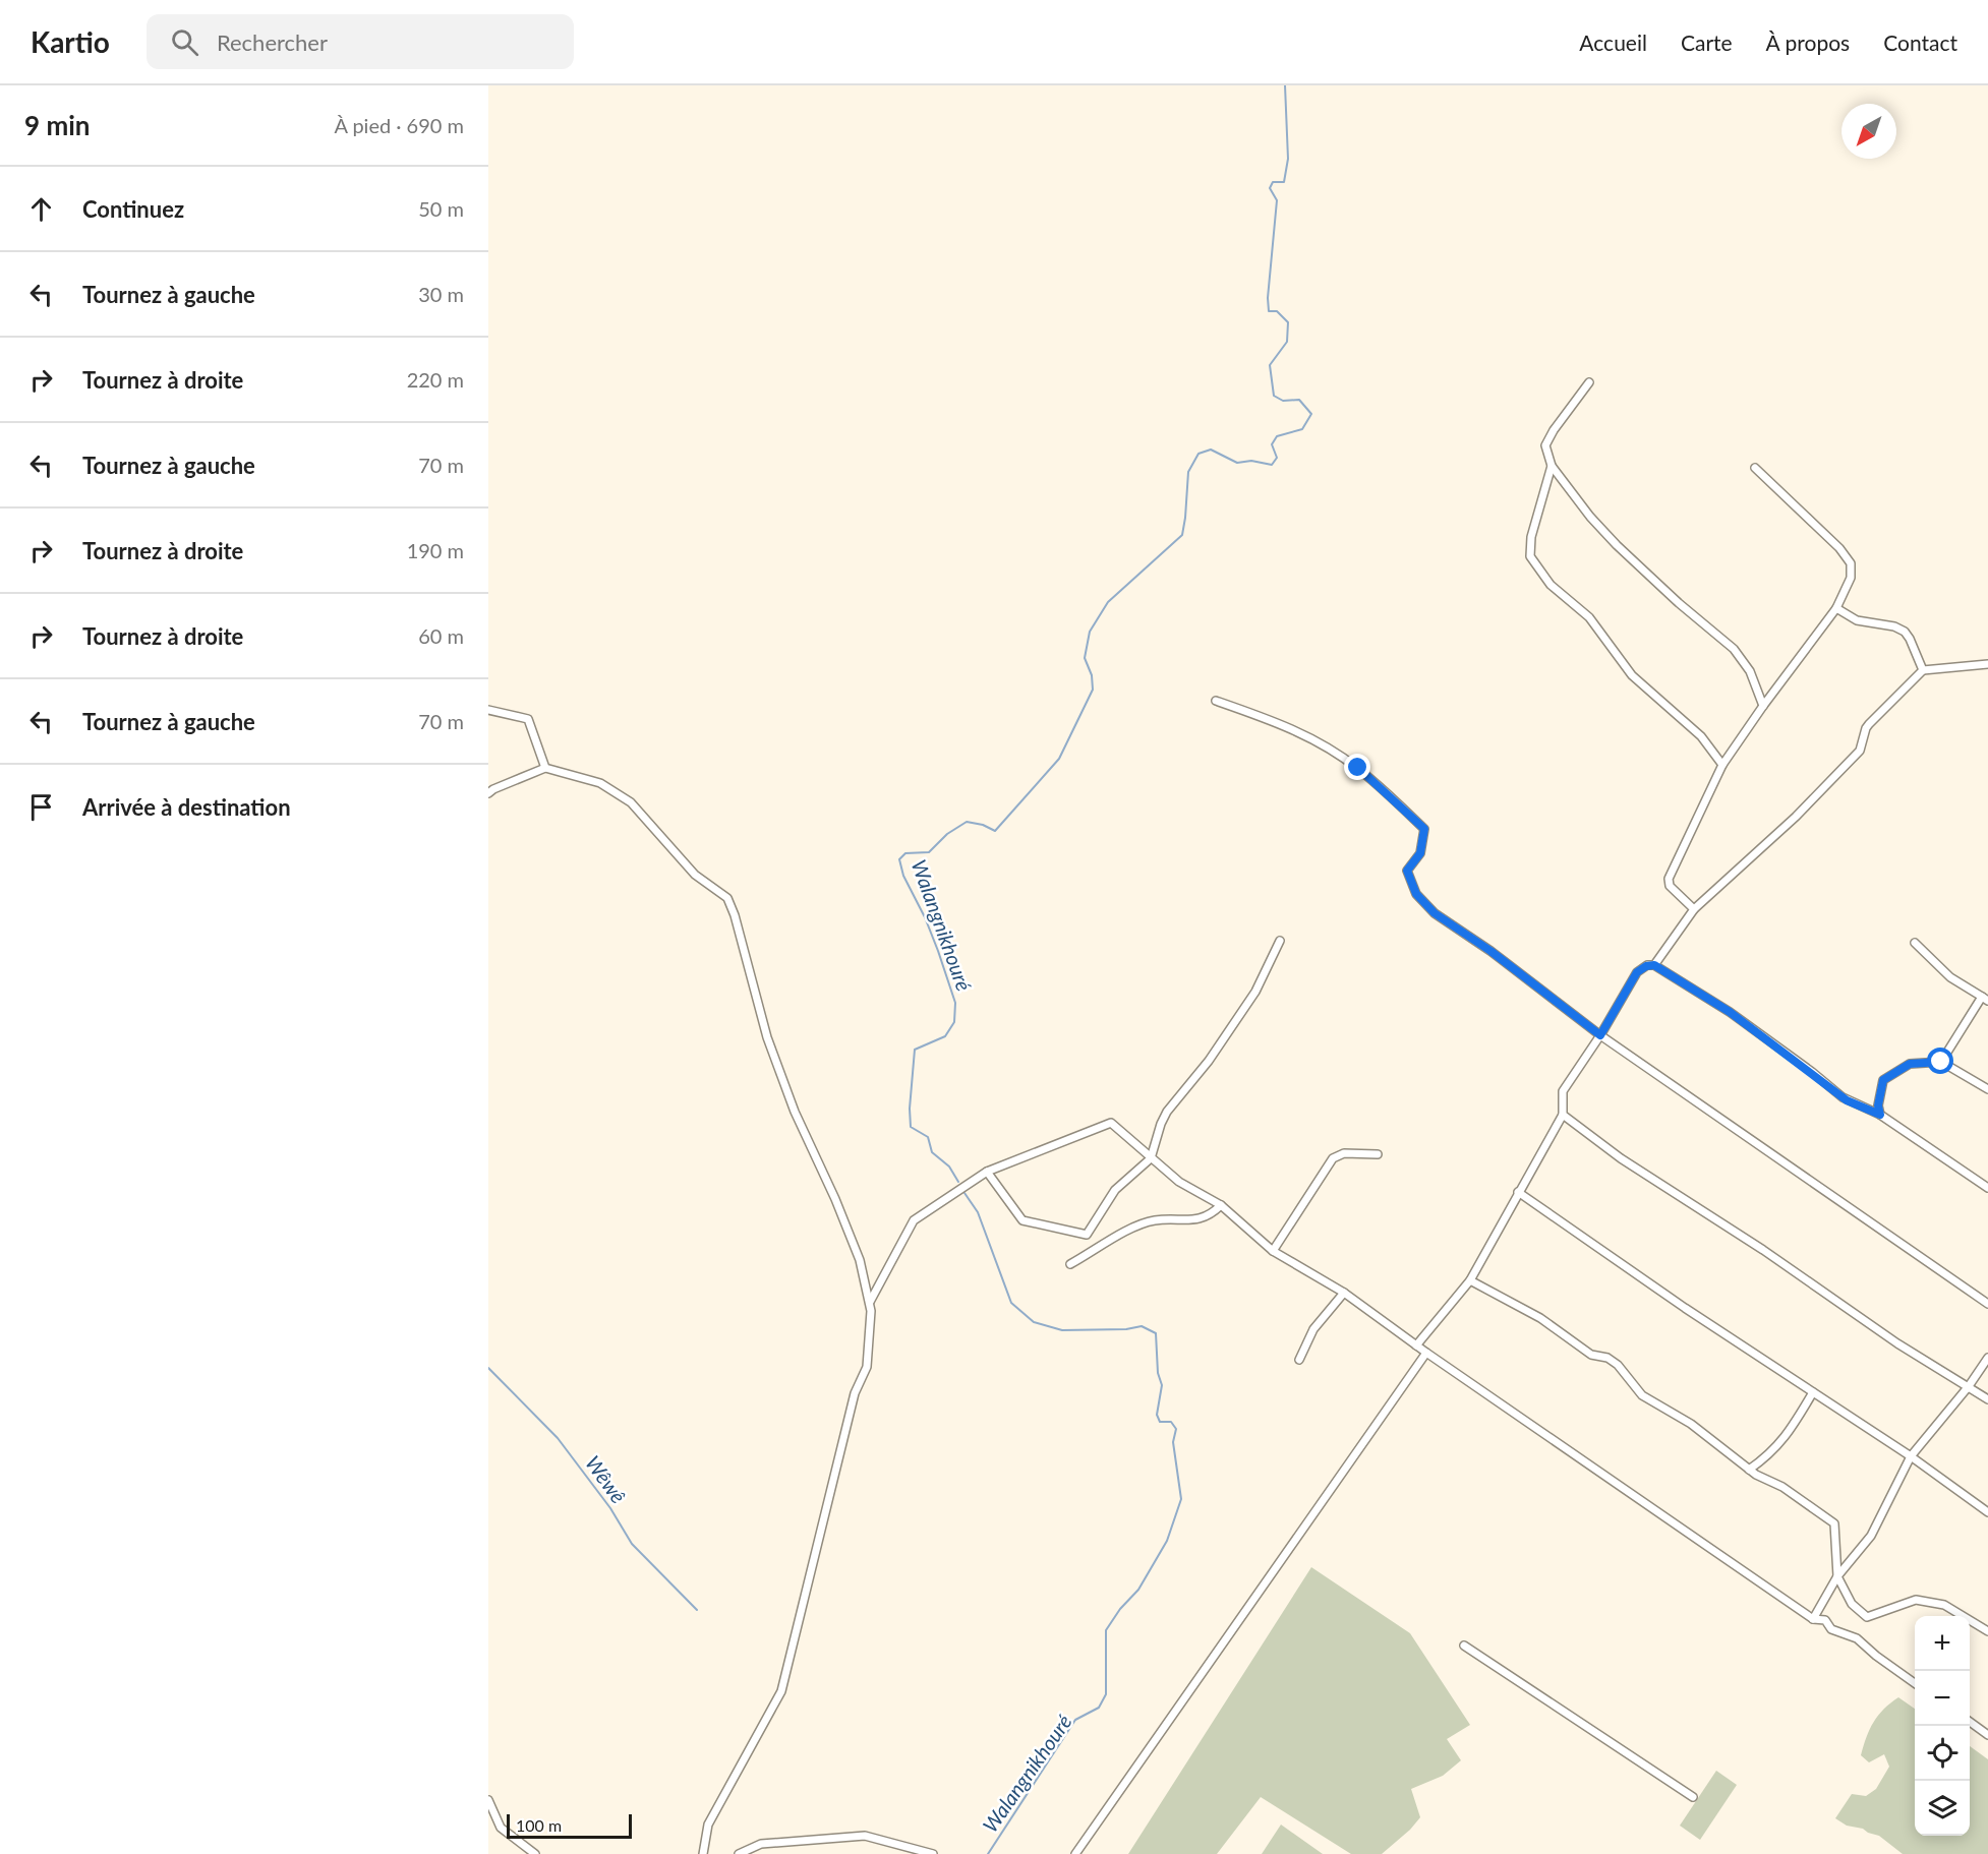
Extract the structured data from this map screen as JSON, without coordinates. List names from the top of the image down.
{
  "water": ["Walangnikhouré", "Wêwê"],
  "scale_bar": "100 m",
  "north": "bottom left",
  "page": {
    "header": "Kartio",
    "search": "Rechercher",
    "nav": [
      "Accueil",
      "Carte",
      "À propos",
      "Contact"
    ],
    "heading": ["9 min", "À pied · 690 m"],
    "list": [
      ["Continuez", "50 m"],
      ["Tournez à gauche", "30 m"],
      ["Tournez à droite", "220 m"],
      ["Tournez à gauche", "70 m"],
      ["Tournez à droite", "190 m"],
      ["Tournez à droite", "60 m"],
      ["Tournez à gauche", "70 m"],
      "Arrivée à destination"
    ],
    "map_buttons": ["+", "−"],
    "scale": "100 m"
  }
}
